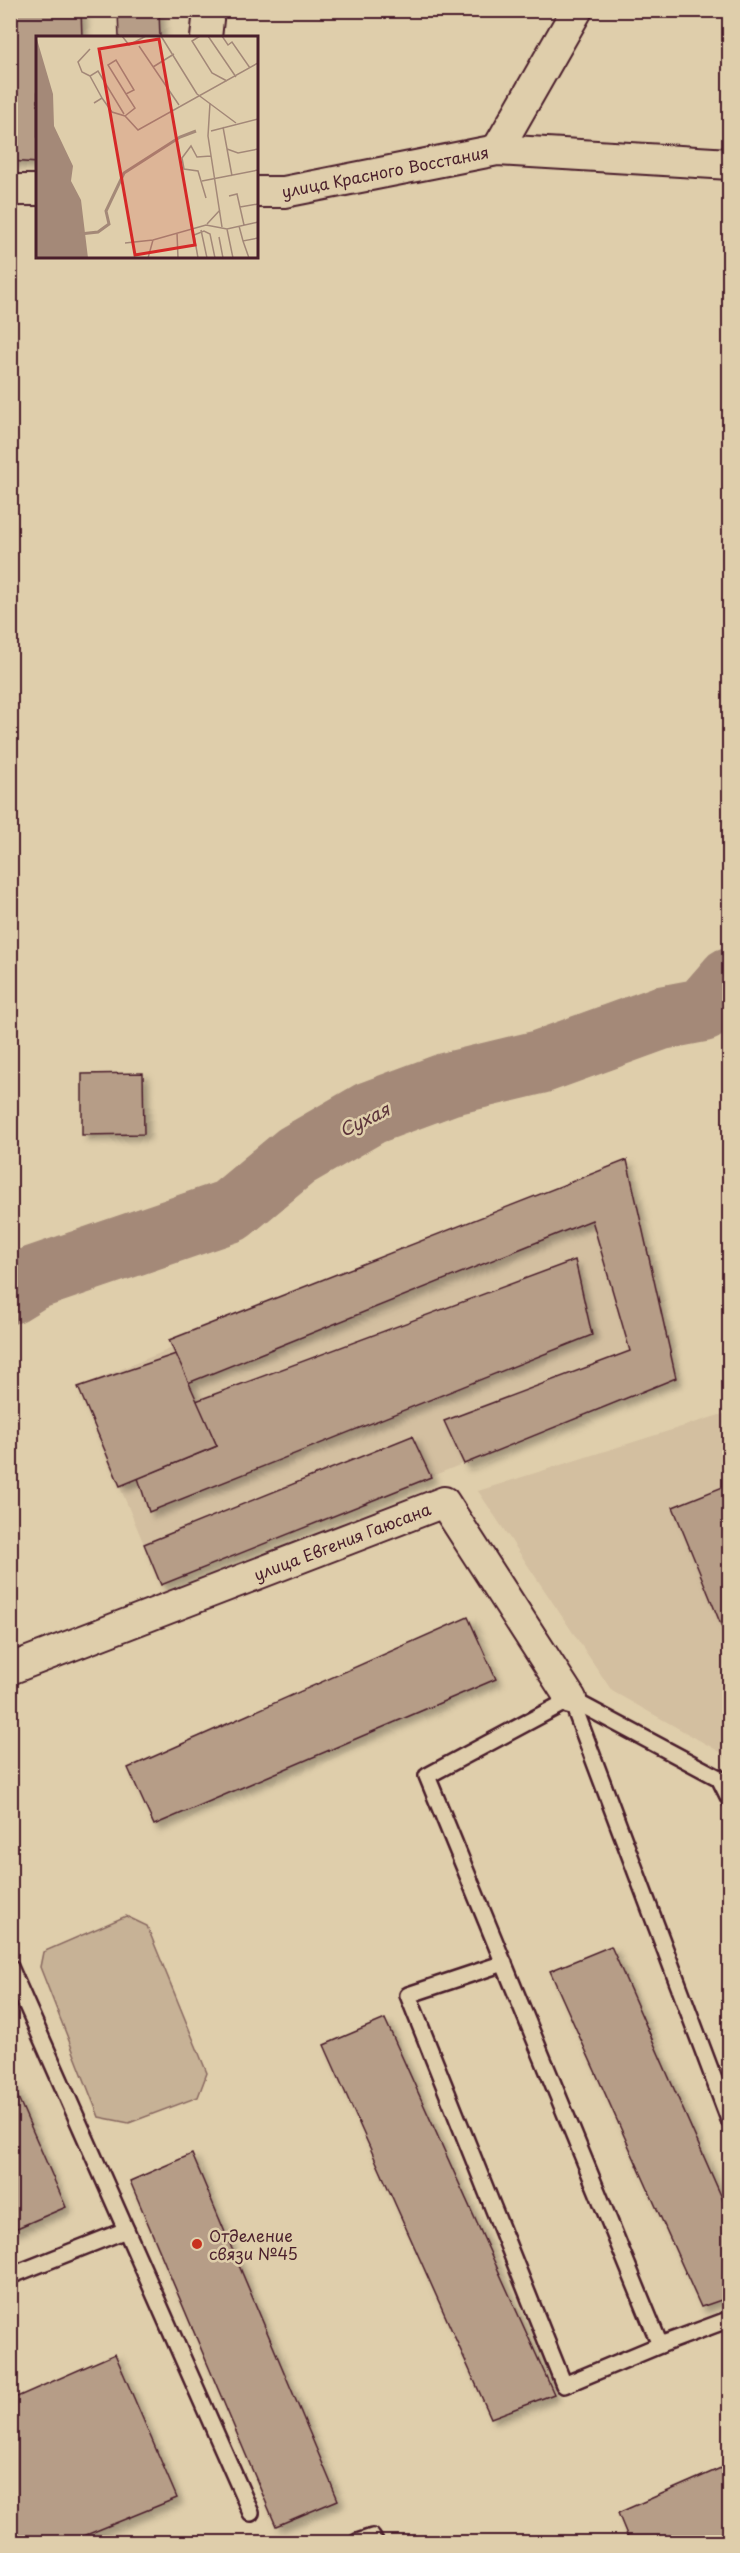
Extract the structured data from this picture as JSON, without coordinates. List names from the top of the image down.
{
  "streets": {
    "street": ["улица Красного Восстания", "улица Евгения Гаюсана"]
  },
  "water": ["Сухая"],
  "places": ["Отделение связи №45"]
}
